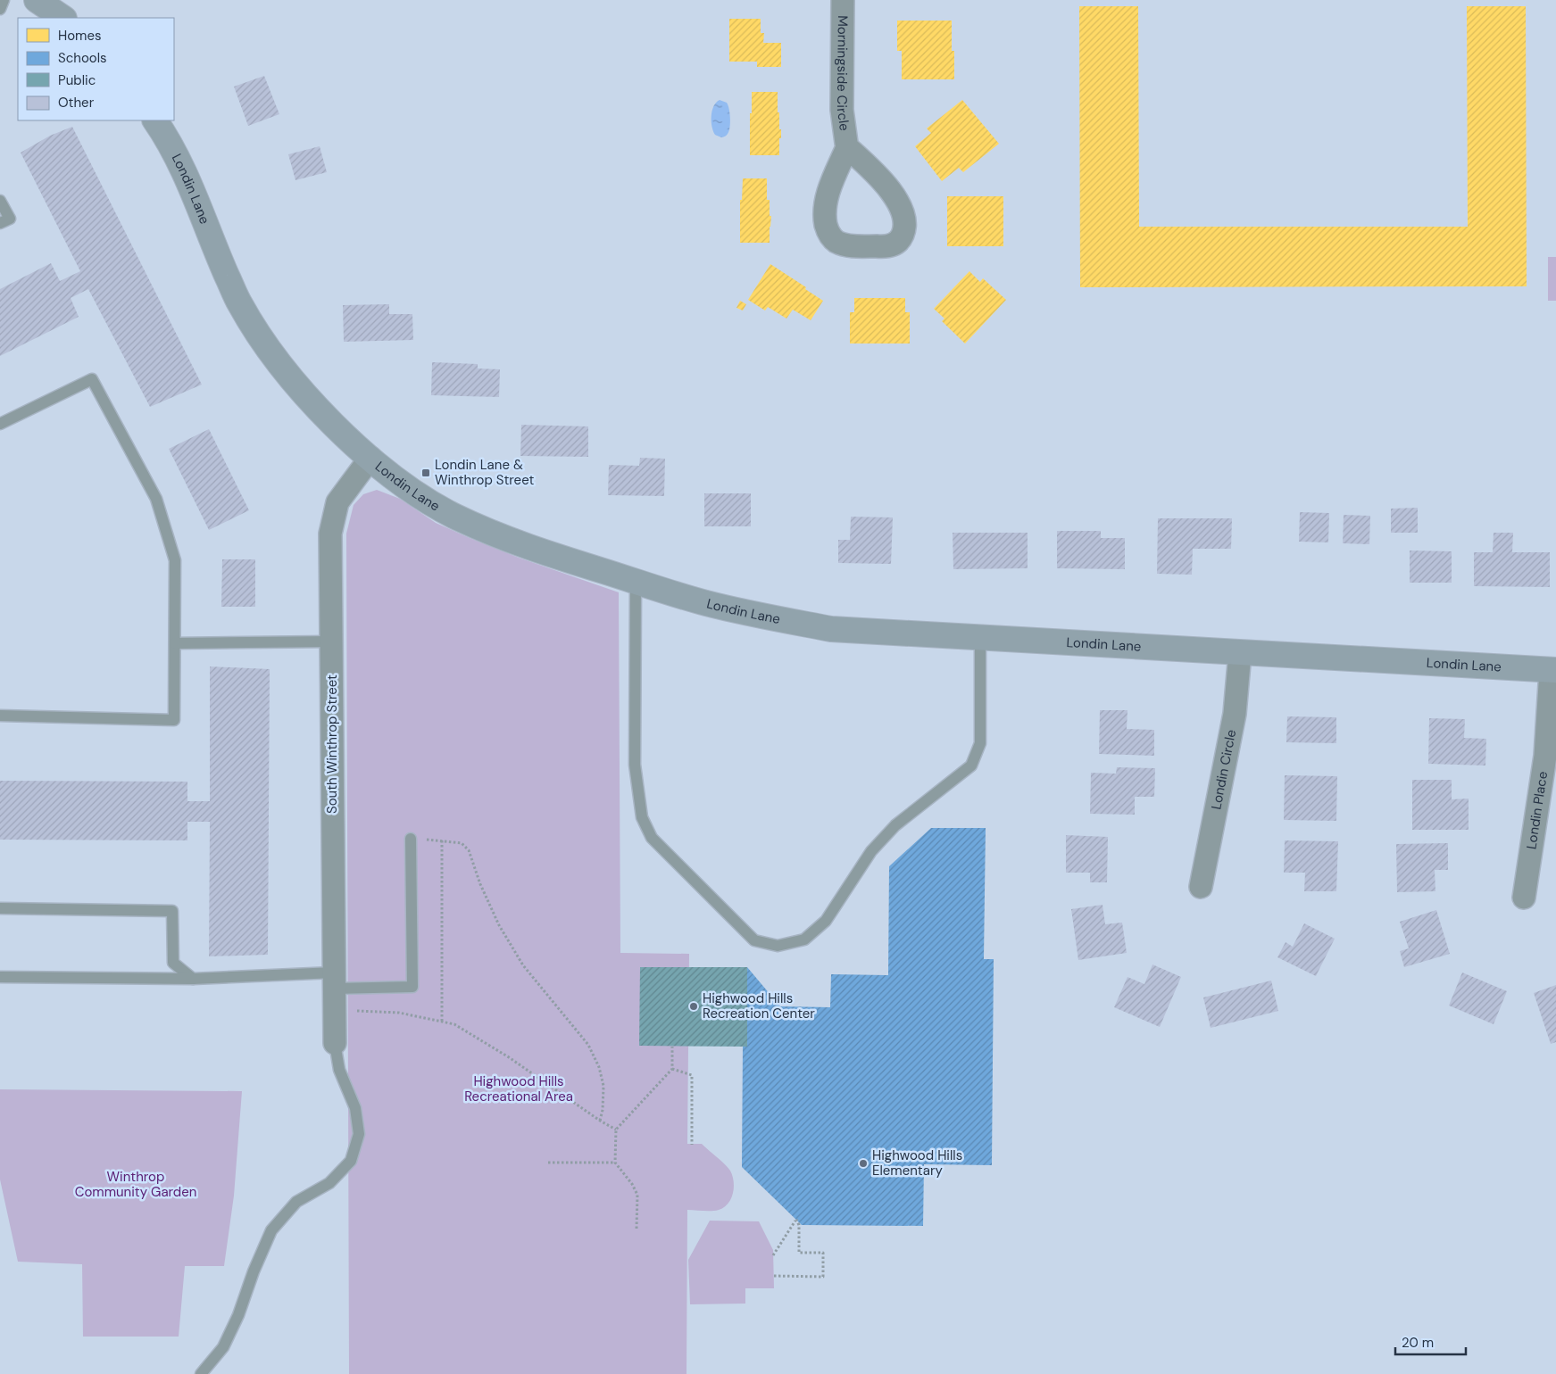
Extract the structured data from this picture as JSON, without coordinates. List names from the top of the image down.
{
  "streets": {
    "street": [
      "Morningside Circle",
      "Londin Lane",
      "South Winthrop Street",
      "Londin Circle",
      "Londin Place"
    ]
  },
  "crossings": [
    ["Londin Lane", "South Winthrop Street"],
    ["Londin Lane", "Londin Circle"],
    ["Londin Lane", "Londin Place"]
  ],
  "parks": ["Highwood Hills Recreational Area", "Winthrop Community Garden"],
  "places": {
    "transit": ["Londin Lane & Winthrop Street"],
    "other": ["Highwood Hills Recreation Center", "Highwood Hills Elementary"]
  },
  "legend": [
    "Homes",
    "Schools",
    "Public",
    "Other"
  ],
  "scale_bar": "20 m"
}
